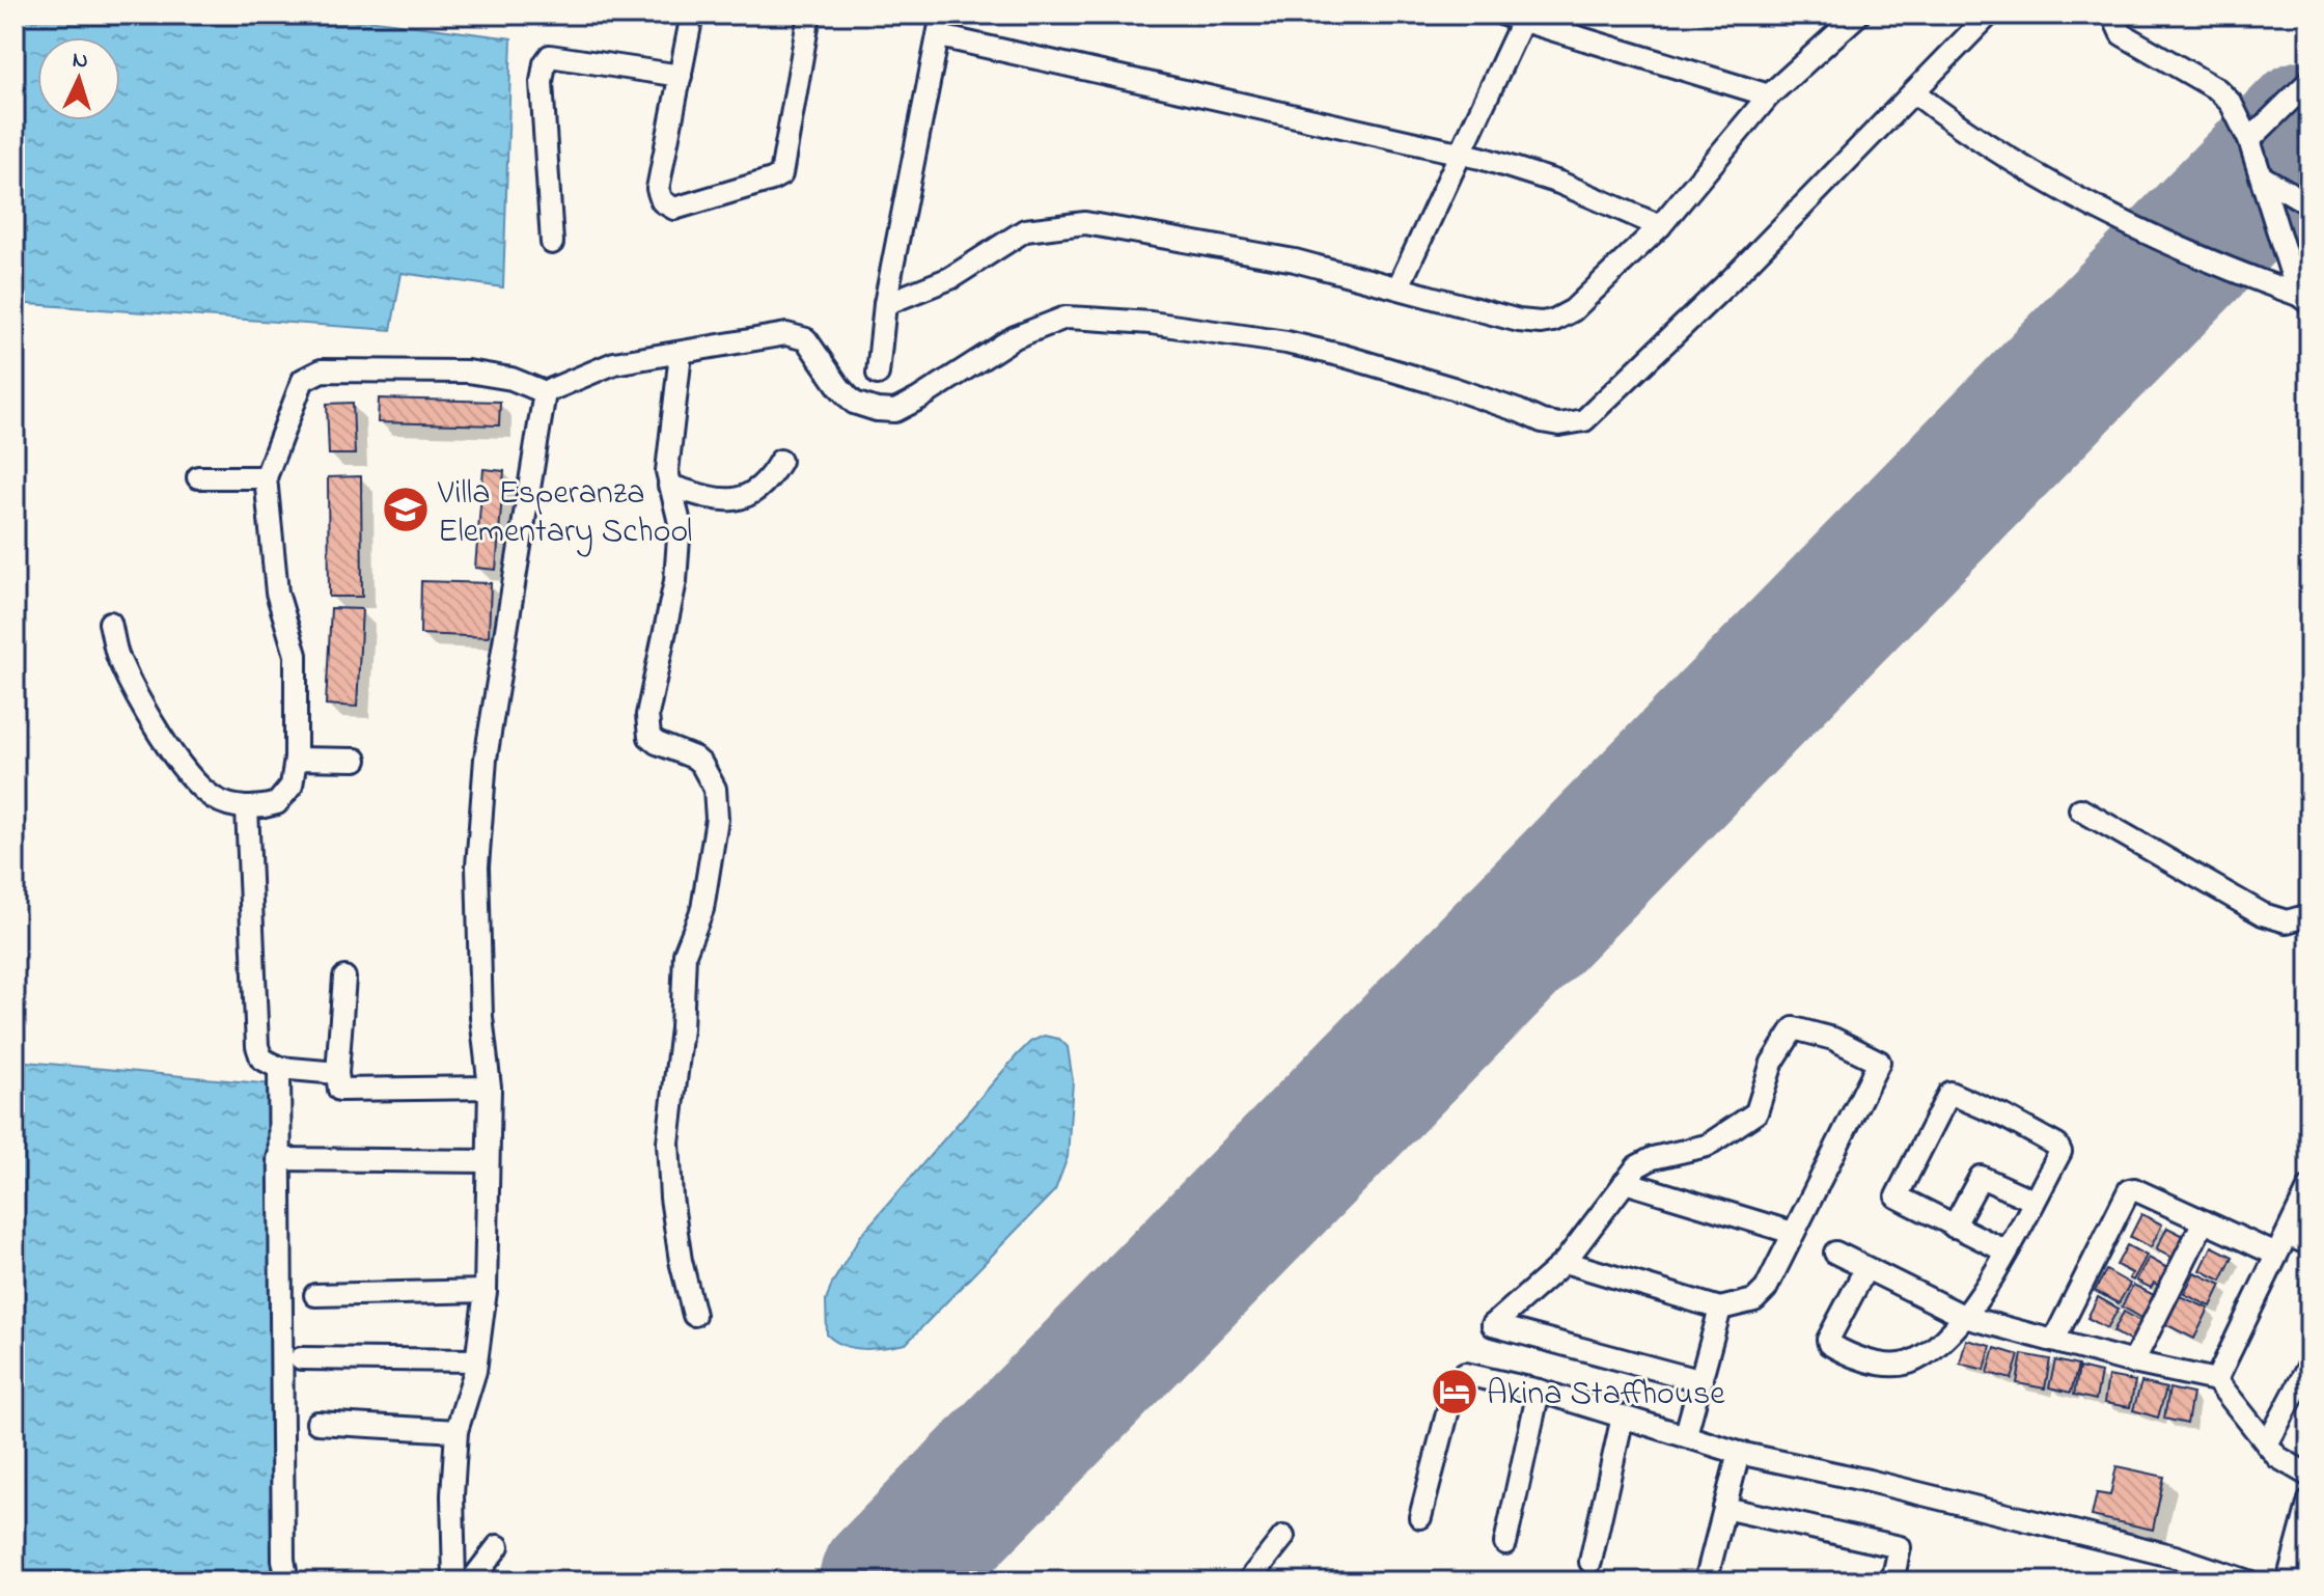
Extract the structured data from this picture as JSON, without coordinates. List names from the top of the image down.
{
  "places": {
    "school or university": ["Villa Esperanza Elementary School"],
    "hotel": ["Akina Staffhouse"]
  },
  "north": "top"
}
